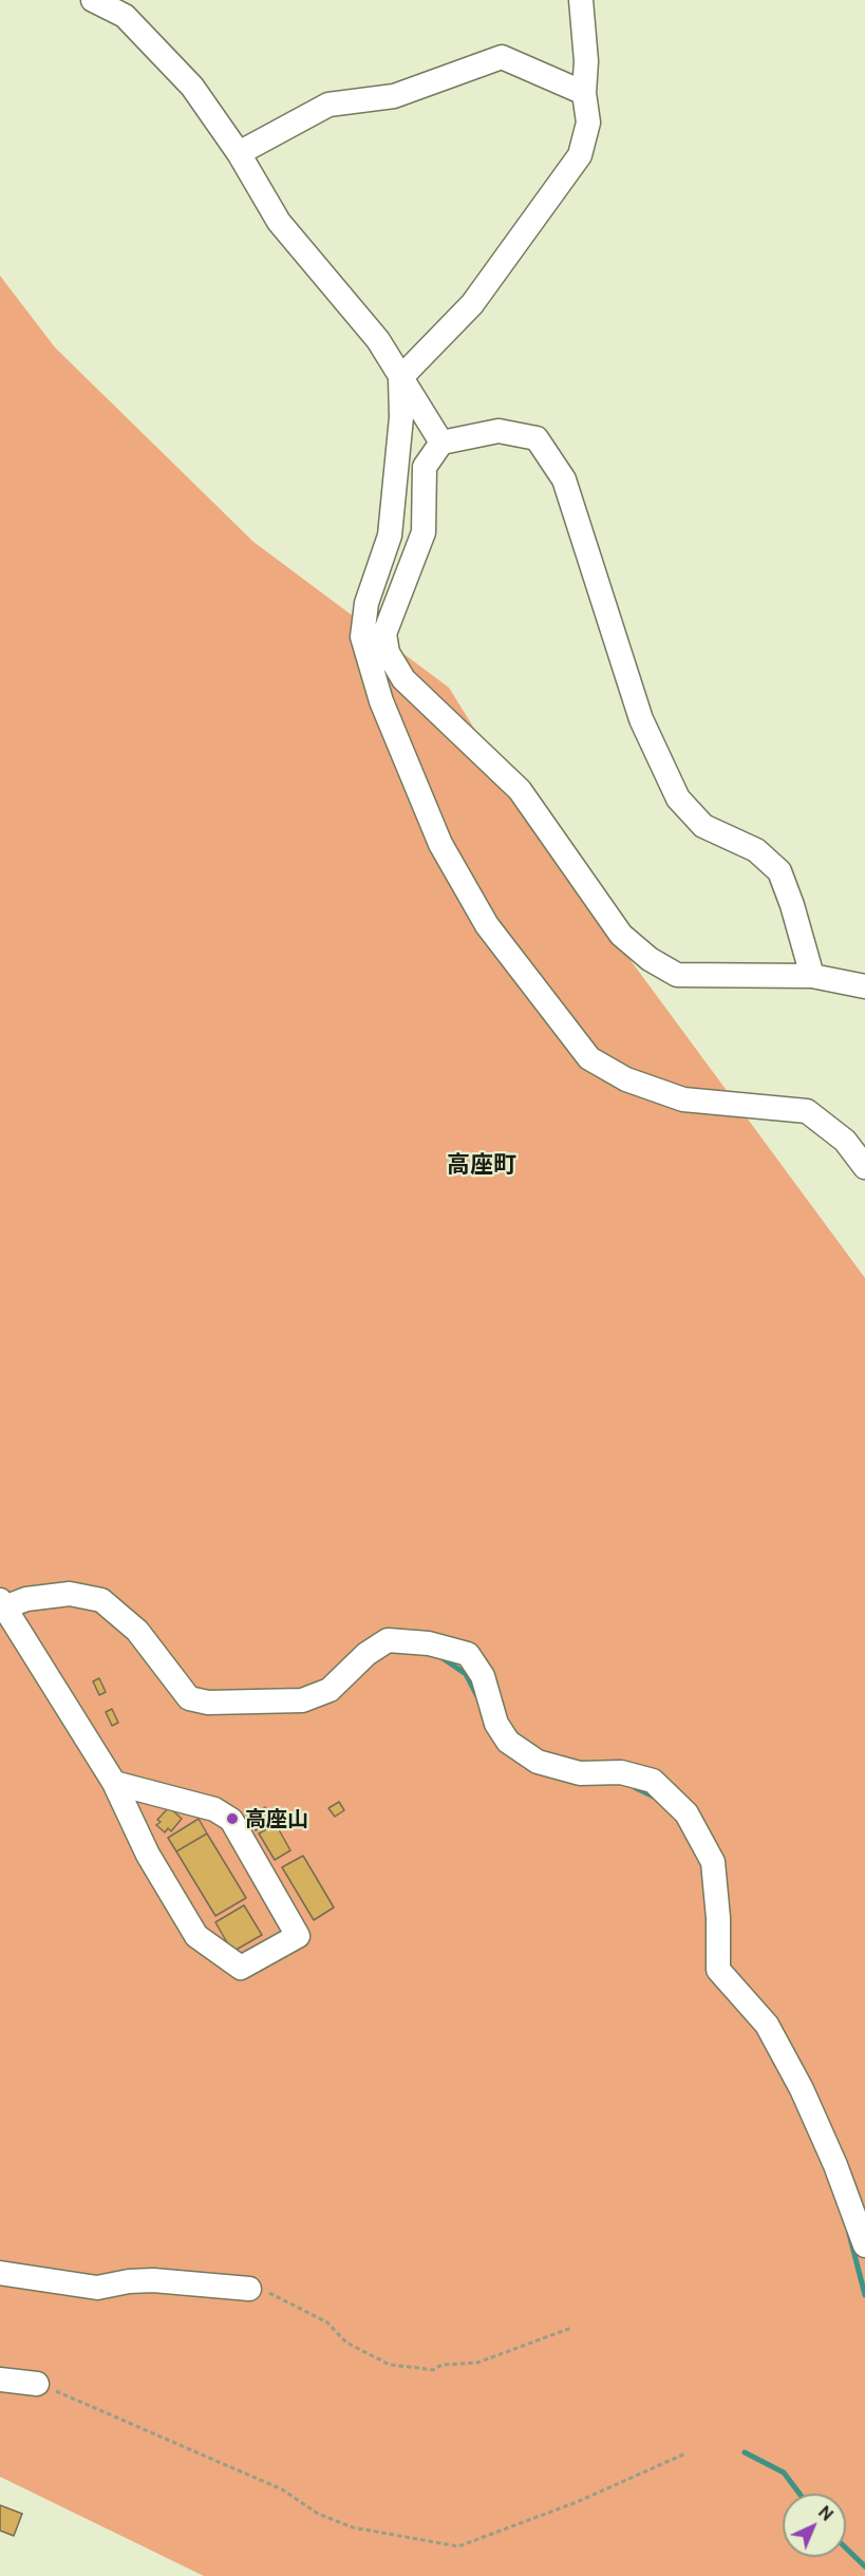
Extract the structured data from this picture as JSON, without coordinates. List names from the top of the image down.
{
  "districts": ["高座町"],
  "places": ["高座山"],
  "north": "top right"
}
